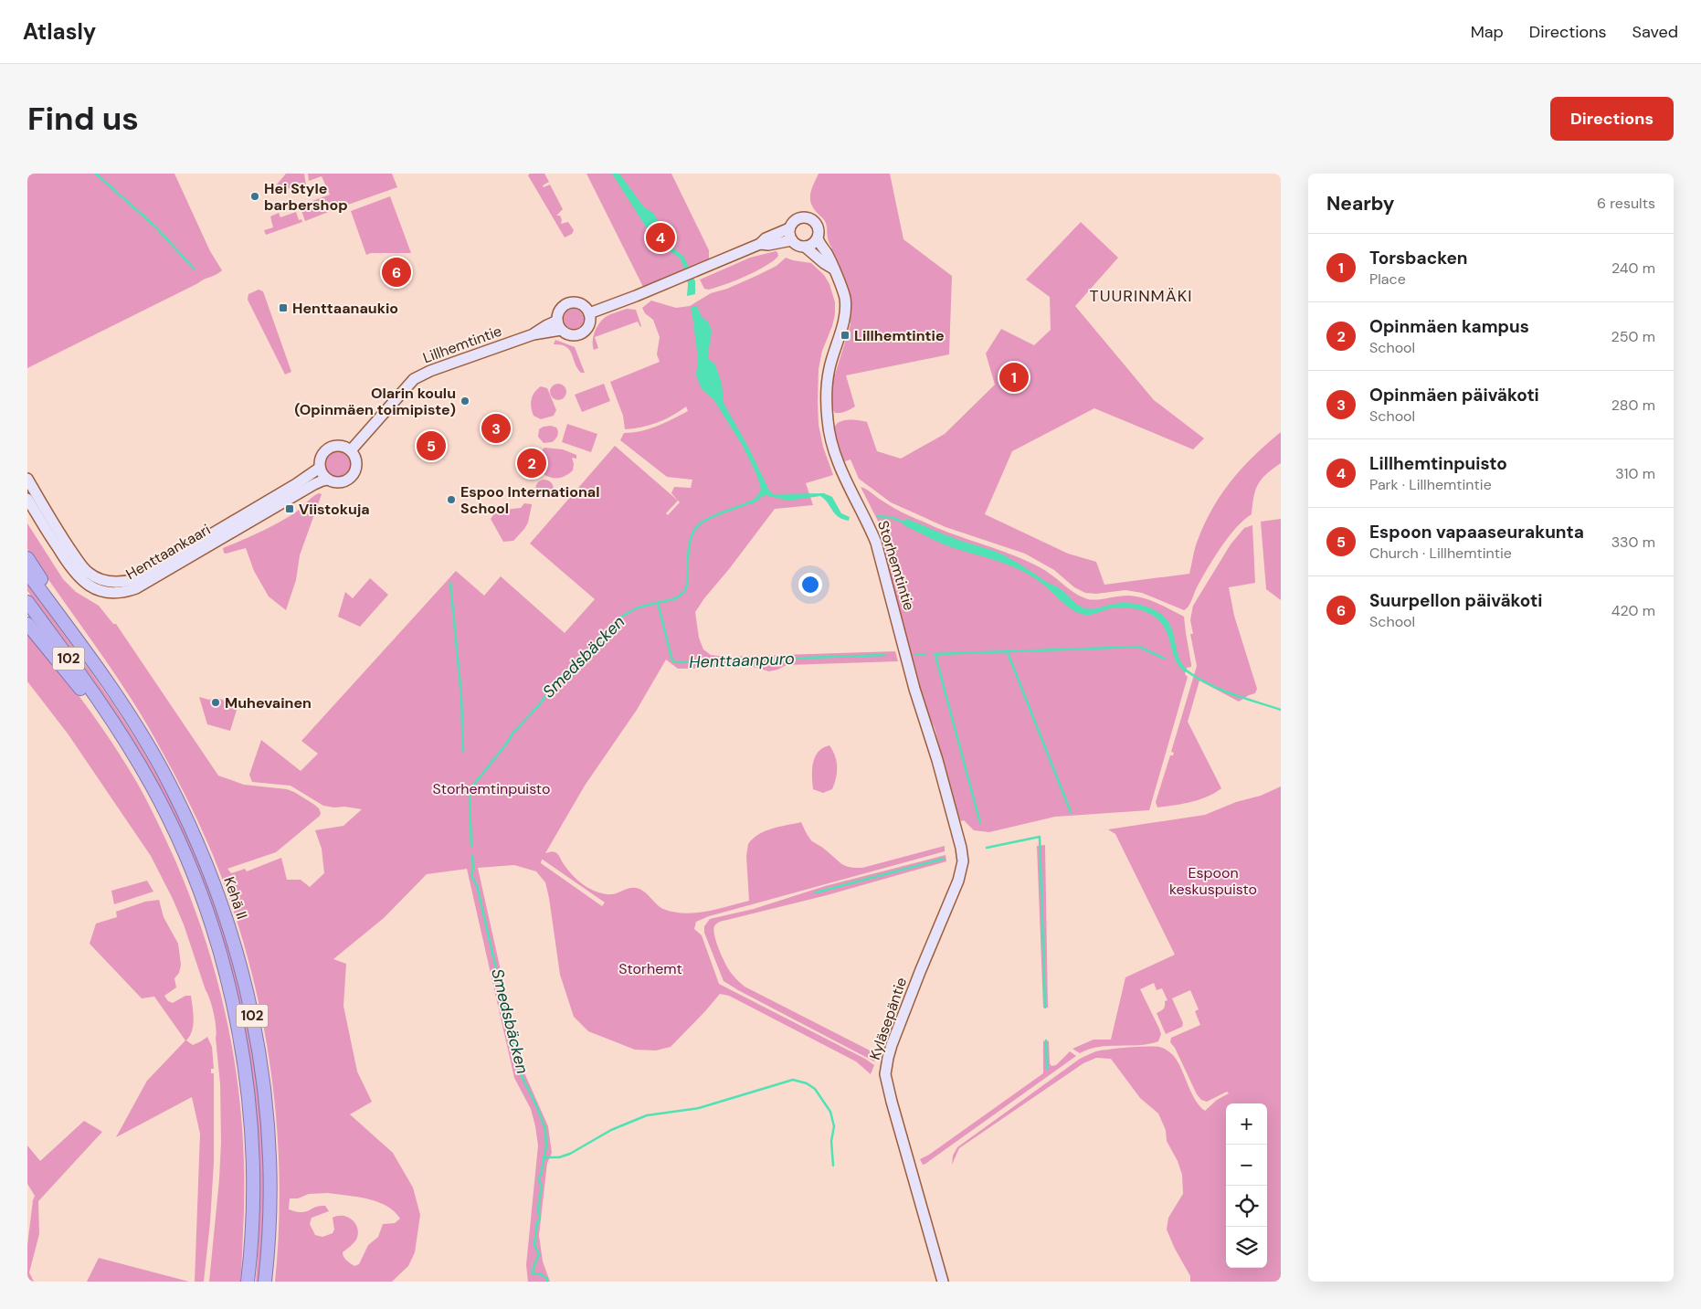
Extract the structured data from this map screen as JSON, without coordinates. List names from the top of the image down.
{
  "streets": {
    "highway": ["102", "Kehä II"],
    "main road": [
      "Lillhemtintie",
      "Henttaankaari",
      "Storhemtintie",
      "Kyläsepäntie"
    ]
  },
  "crossings": [
    ["Lillhemtintie", "Henttaankaari"],
    ["Storhemtintie", "Kyläsepäntie"]
  ],
  "districts": ["TUURINMÄKI"],
  "water": ["Smedsbäcken", "Henttaanpuro"],
  "parks": ["Storhemtinpuisto", "Espoon keskuspuisto", "Storhemt"],
  "places": {
    "other": [
      "Hei Style barbershop",
      "Olarin koulu (Opinmäen toimipiste)",
      "Espoo International School",
      "Muhevainen"
    ],
    "transit": ["Henttaanaukio", "Lillhemtintie", "Viistokuja"]
  },
  "page": {
    "header": "Atlasly",
    "nav": ["Map", "Directions", "Saved"],
    "buttons": "Directions",
    "title": "Find us",
    "heading": ["Nearby", "6 results"],
    "pins": [
      "4",
      "6",
      "1",
      "3",
      "5",
      "2"
    ],
    "list": [
      {
        "mark": "1",
        "name": "Torsbacken",
        "note": "Place",
        "value": "240 m"
      },
      {
        "mark": "2",
        "name": "Opinmäen kampus",
        "note": "School",
        "value": "250 m"
      },
      {
        "mark": "3",
        "name": "Opinmäen päiväkoti",
        "note": "School",
        "value": "280 m"
      },
      {
        "mark": "4",
        "name": "Lillhemtinpuisto",
        "note": "Park · Lillhemtintie",
        "value": "310 m"
      },
      {
        "mark": "5",
        "name": "Espoon vapaaseurakunta",
        "note": "Church · Lillhemtintie",
        "value": "330 m"
      },
      {
        "mark": "6",
        "name": "Suurpellon päiväkoti",
        "note": "School",
        "value": "420 m"
      }
    ],
    "map_buttons": ["+", "−"]
  }
}
